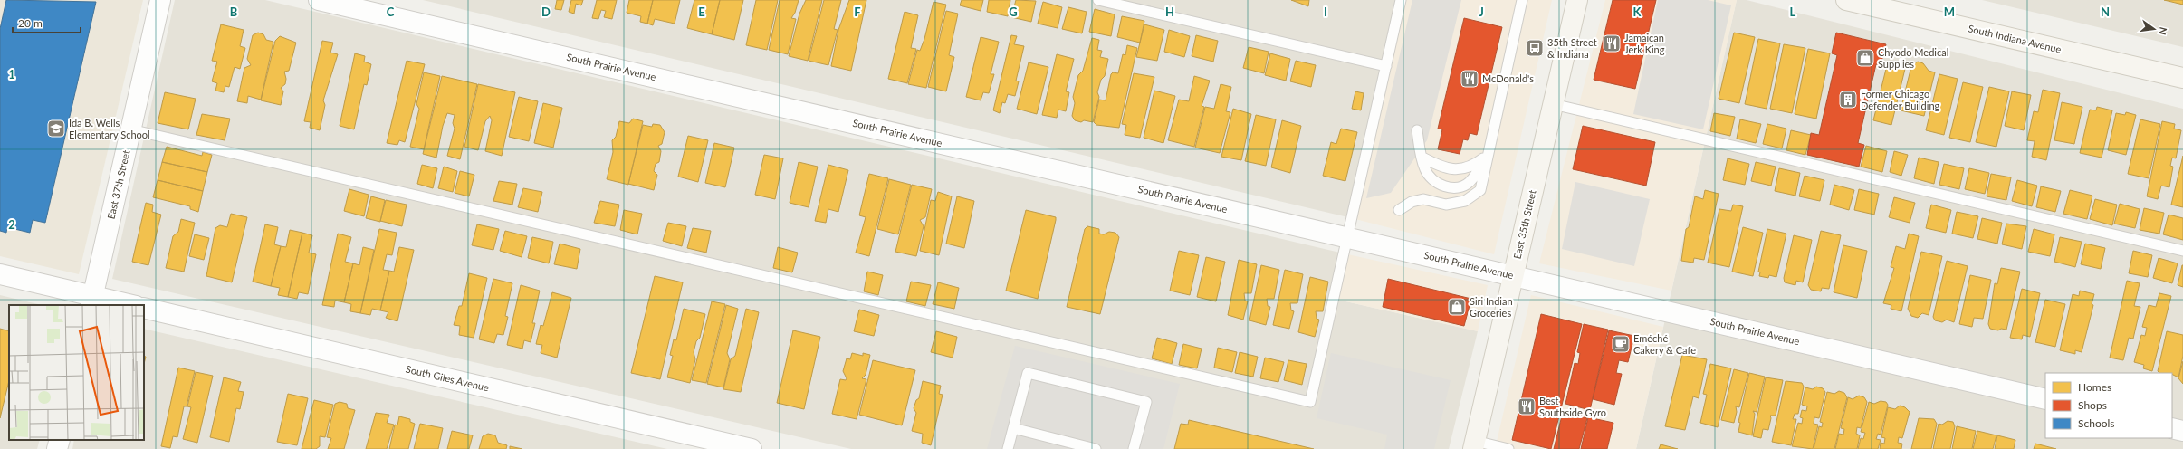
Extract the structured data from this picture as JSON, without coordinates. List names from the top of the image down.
{
  "streets": {
    "main road": ["South Indiana Avenue", "East 35th Street"],
    "street": ["South Prairie Avenue", "East 37th Street", "South Giles Avenue"]
  },
  "crossings": [
    ["South Prairie Avenue", "East 35th Street"]
  ],
  "places": {
    "restaurant": ["Jamaican Jerk King", "McDonald's", "Best Southside Gyro"],
    "bus stop": ["35th Street & Indiana"],
    "shop": ["Chyodo Medical Supplies", "Siri Indian Groceries"],
    "building": ["Former Chicago Defender Building"],
    "school or university": ["Ida B. Wells Elementary School"],
    "cafe": ["Eméché Cakery & Cafe"]
  },
  "legend": ["Homes", "Shops", "Schools"],
  "scale_bar": "20 m",
  "north": "right",
  "grid": {
    "columns": [
      "B",
      "C",
      "D",
      "E",
      "F",
      "G",
      "H",
      "I",
      "J",
      "K",
      "L",
      "M",
      "N"
    ],
    "rows": ["1", "2"]
  }
}
